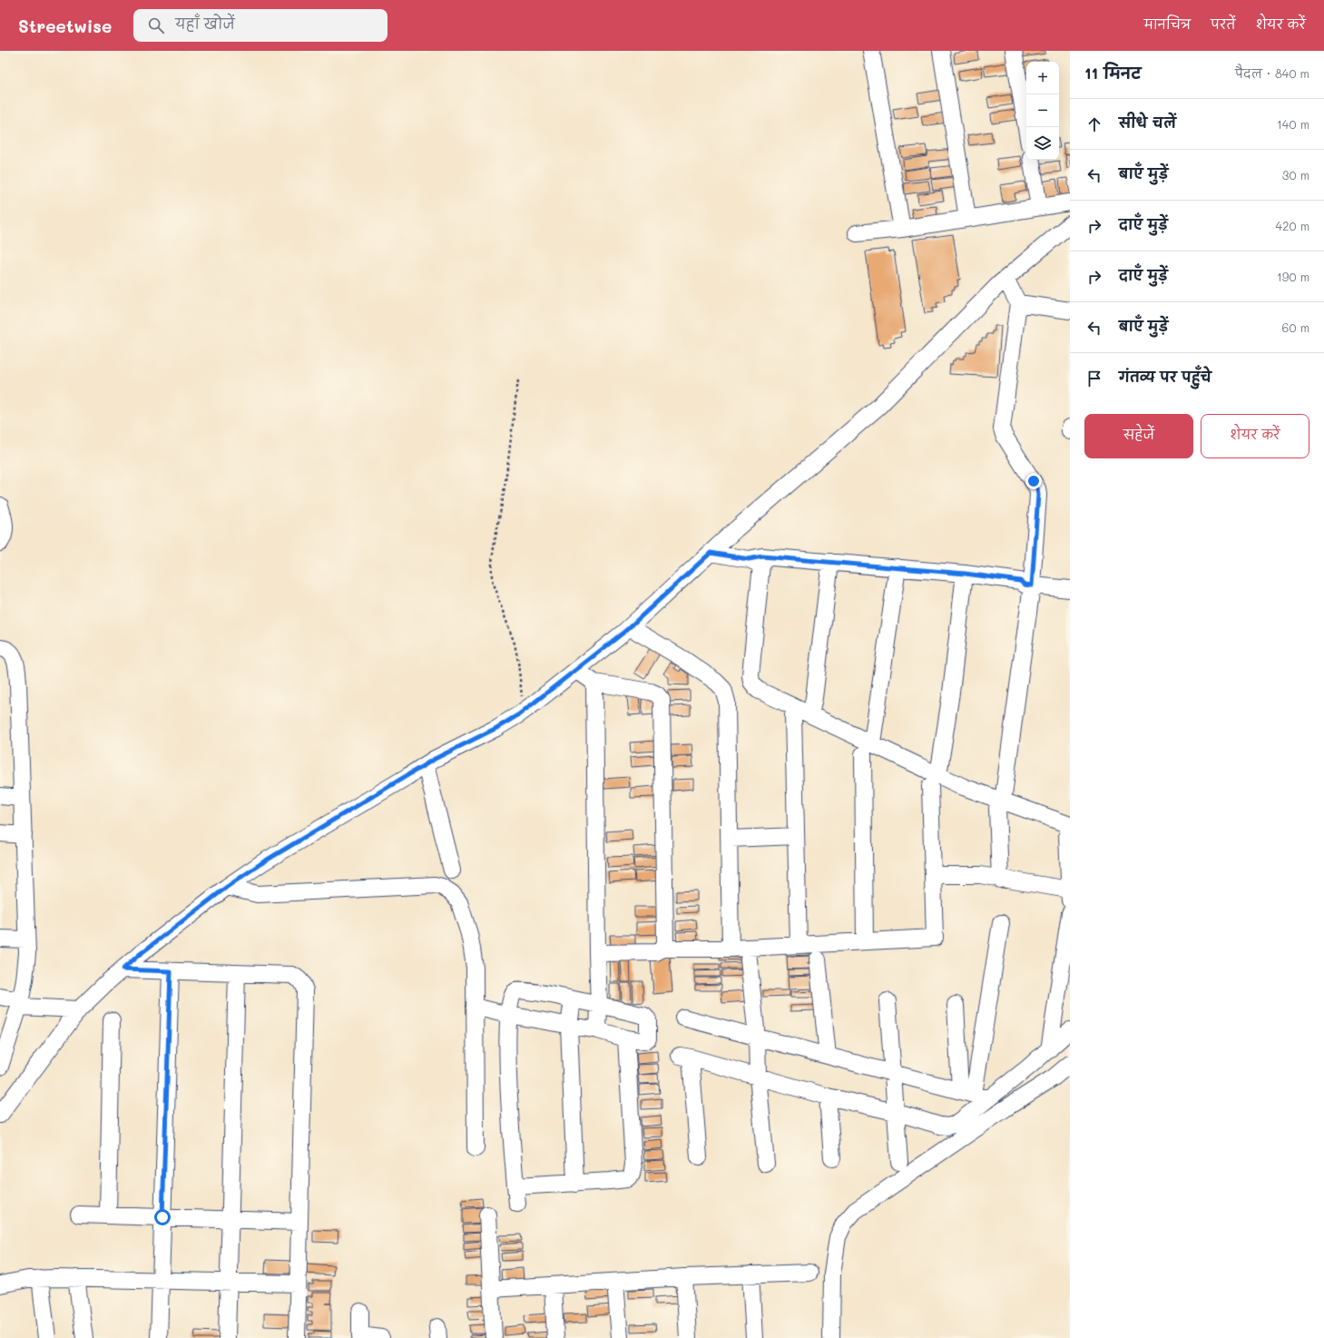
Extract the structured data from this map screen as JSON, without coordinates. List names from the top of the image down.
{
  "page": {
    "header": "Streetwise",
    "search": "यहाँ खोजें",
    "nav": ["मानचित्र", "परतें", "शेयर करें"],
    "heading": ["11 मिनट", "पैदल · 840 m"],
    "map_buttons": ["+", "−"],
    "list": [
      ["सीधे चलें", "140 m"],
      ["बाएँ मुड़ें", "30 m"],
      ["दाएँ मुड़ें", "420 m"],
      ["दाएँ मुड़ें", "190 m"],
      ["बाएँ मुड़ें", "60 m"],
      "गंतव्य पर पहुँचे"
    ],
    "buttons": ["सहेजें", "शेयर करें"]
  }
}
